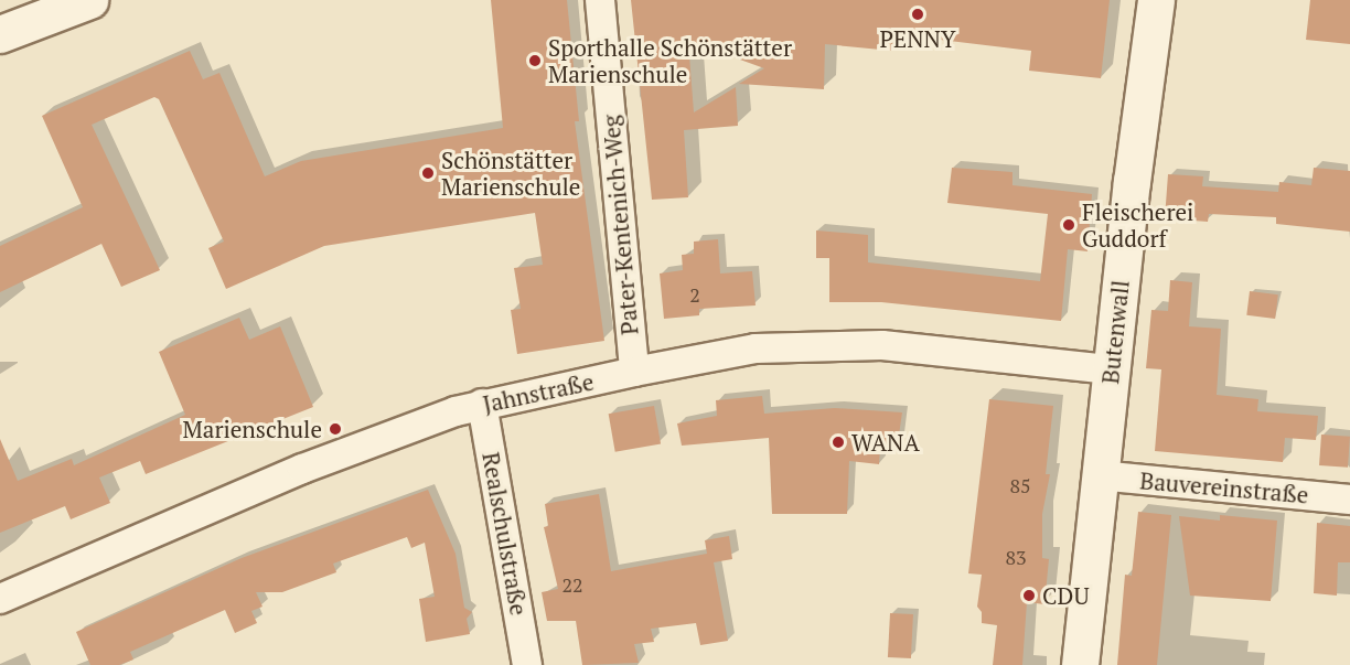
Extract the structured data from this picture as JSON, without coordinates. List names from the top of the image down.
{
  "streets": {
    "main road": ["Butenwall"],
    "street": [
      "Pater-Kentenich-Weg",
      "Jahnstraße",
      "Bauvereinstraße",
      "Realschulstraße"
    ]
  },
  "crossings": [
    ["Pater-Kentenich-Weg", "Jahnstraße"],
    ["Butenwall", "Jahnstraße"],
    ["Butenwall", "Bauvereinstraße"],
    ["Jahnstraße", "Realschulstraße"]
  ],
  "places": [
    "PENNY",
    "Sporthalle Schönstätter Marienschule",
    "Schönstätter Marienschule",
    "Fleischerei Guddorf",
    "Marienschule",
    "WANA",
    "CDU"
  ],
  "house_numbers": [
    "2",
    "85",
    "83",
    "22"
  ]
}
